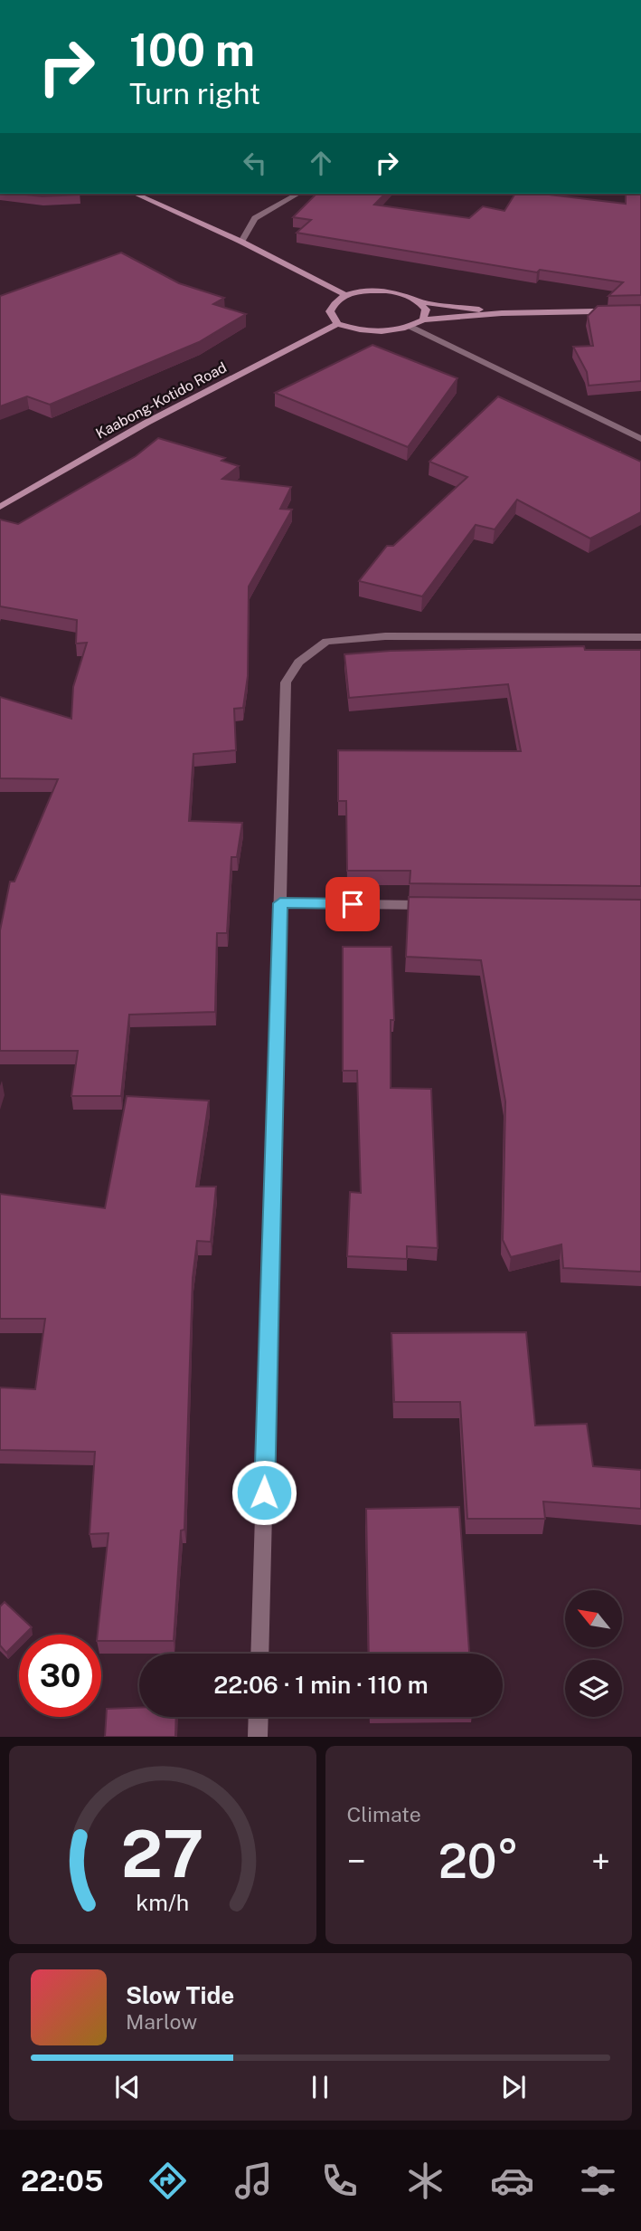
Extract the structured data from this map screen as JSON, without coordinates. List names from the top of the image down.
{
  "streets": {
    "main road": ["Kaabong-Kotido Road"]
  },
  "north": "top left",
  "page": {
    "turn": ["100 m", "Turn right"],
    "limit": "30",
    "trip": "22:06 · 1 min · 110 m",
    "tile": "Climate",
    "heat": ["−", "20°", "+"],
    "song": ["Slow Tide", "Marlow"],
    "tabs": "22:05",
    "gauge": ["27", "km/h"]
  }
}
